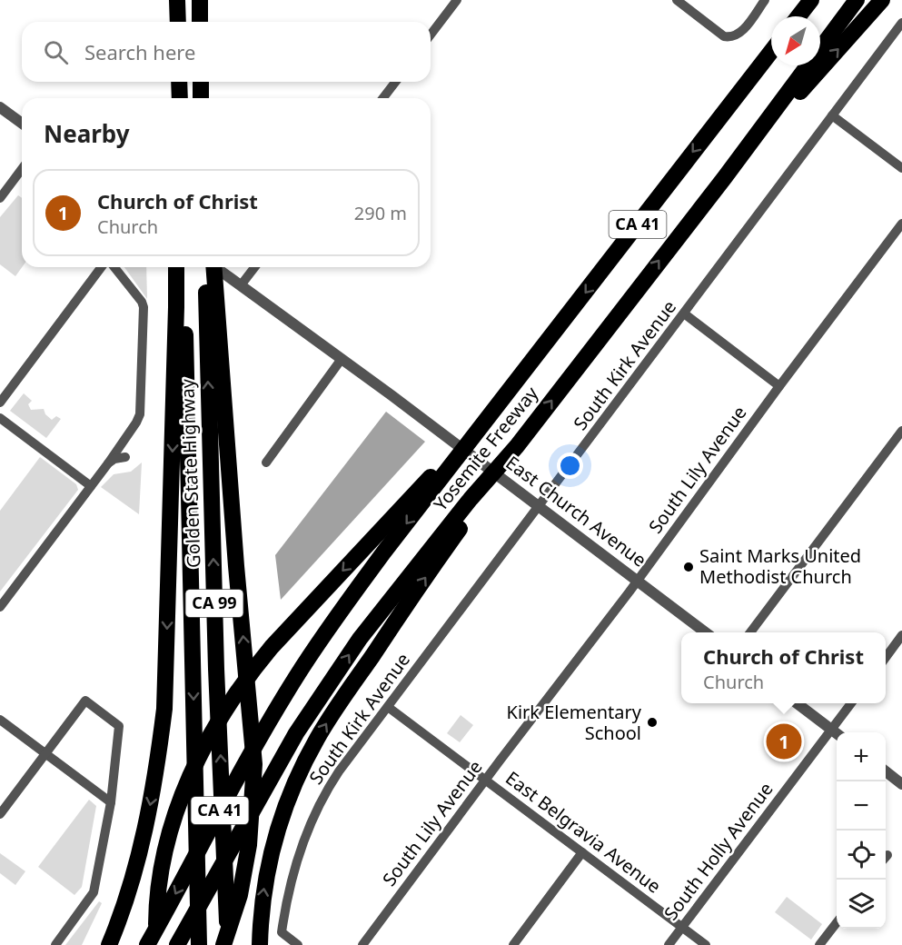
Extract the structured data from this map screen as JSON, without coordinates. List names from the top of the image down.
{
  "streets": {
    "highway": [
      "CA 41",
      "Yosemite Freeway",
      "Golden State Highway",
      "CA 99"
    ],
    "street": [
      "South Kirk Avenue",
      "South Lily Avenue",
      "East Church Avenue",
      "East Belgravia Avenue",
      "South Holly Avenue"
    ]
  },
  "crossings": [
    ["South Kirk Avenue", "East Church Avenue"],
    ["South Kirk Avenue", "East Belgravia Avenue"],
    ["South Lily Avenue", "East Church Avenue"],
    ["South Lily Avenue", "East Belgravia Avenue"],
    ["East Belgravia Avenue", "South Holly Avenue"]
  ],
  "places": ["Saint Marks United Methodist Church", "Kirk Elementary School"],
  "north": "bottom left",
  "page": {
    "search": "Search here",
    "heading": "Nearby",
    "list": [
      {
        "mark": "1",
        "name": "Church of Christ",
        "note": "Church",
        "value": "290 m"
      }
    ],
    "popup": ["Church of Christ", "Church"],
    "pins": "1",
    "map_buttons": ["+", "−"]
  }
}
